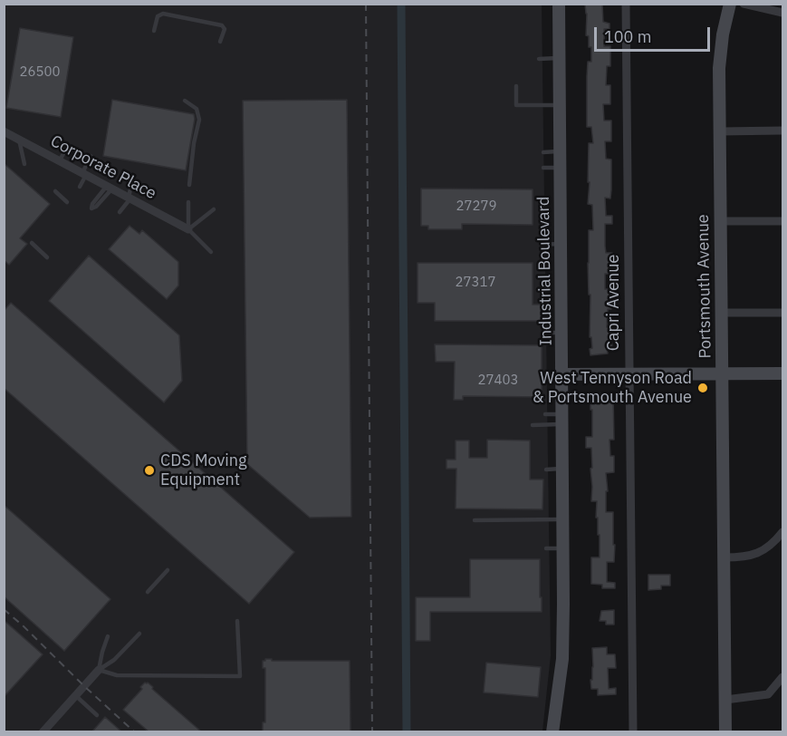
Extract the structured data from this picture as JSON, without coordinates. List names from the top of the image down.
{
  "streets": {
    "main road": ["Industrial Boulevard", "Portsmouth Avenue"],
    "street": ["Corporate Place", "Capri Avenue"]
  },
  "places": ["West Tennyson Road & Portsmouth Avenue", "CDS Moving Equipment"],
  "house_numbers": [
    "26500",
    "27279",
    "27317",
    "27403"
  ],
  "scale_bar": "100 m"
}
